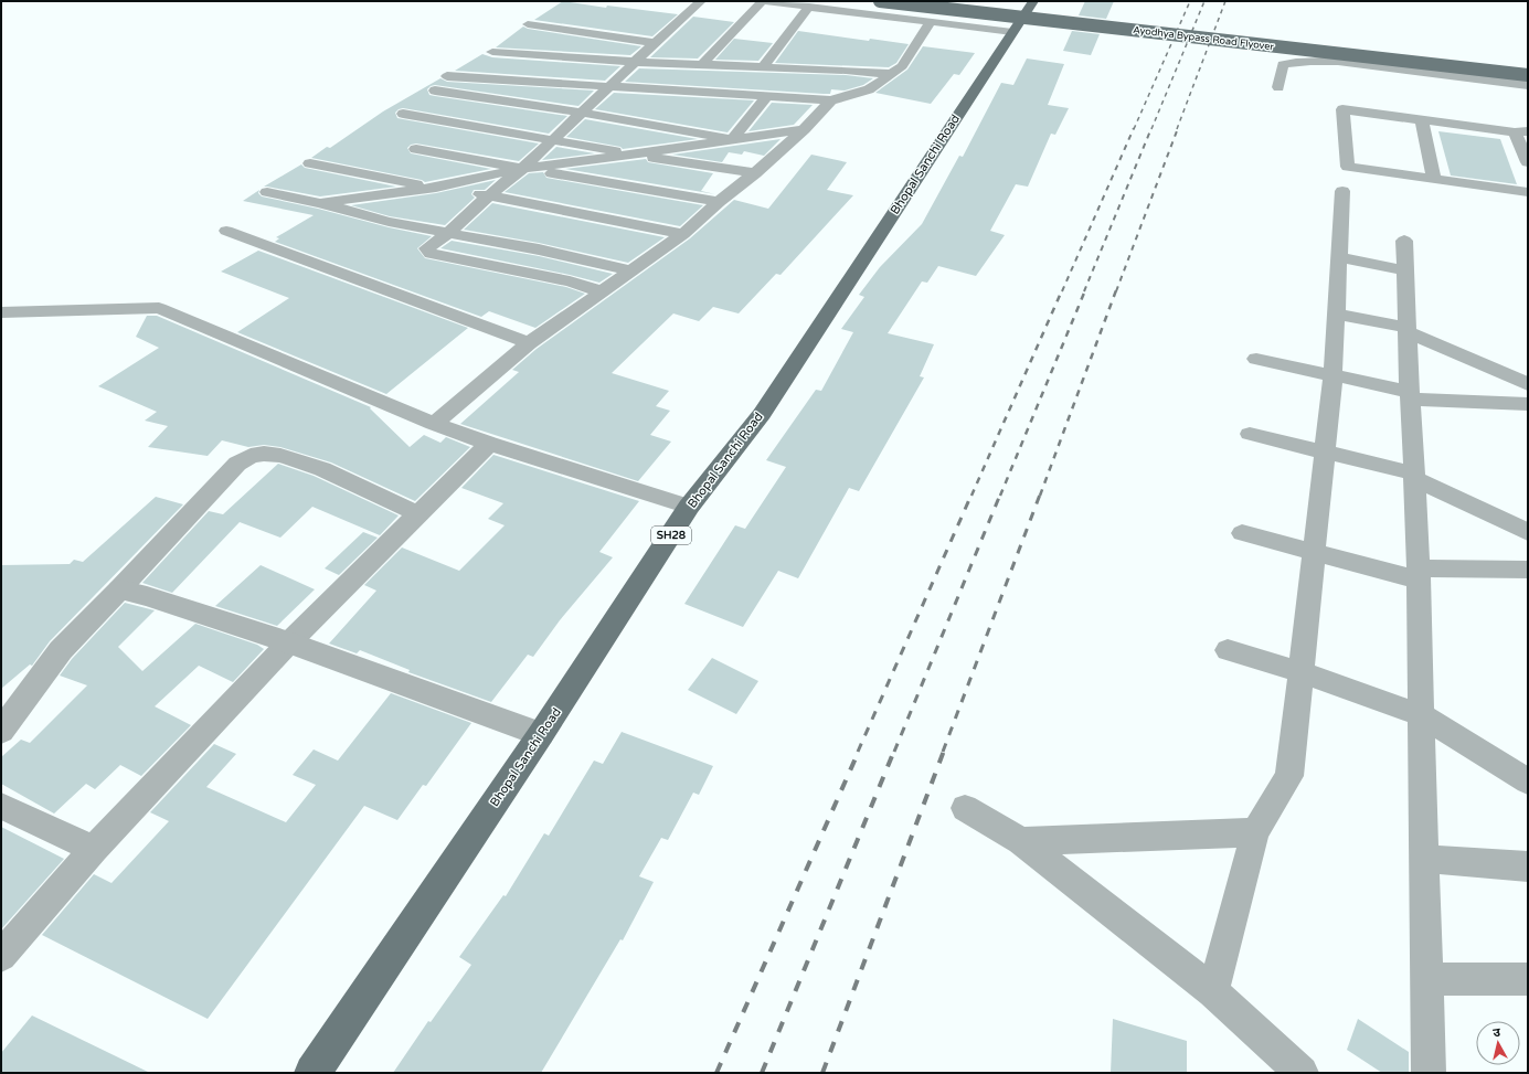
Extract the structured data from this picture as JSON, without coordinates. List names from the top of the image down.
{
  "streets": {
    "main road": ["Ayodhya Bypass Road Flyover", "Bhopal Sanchi Road", "SH28"]
  },
  "north": "top"
}
